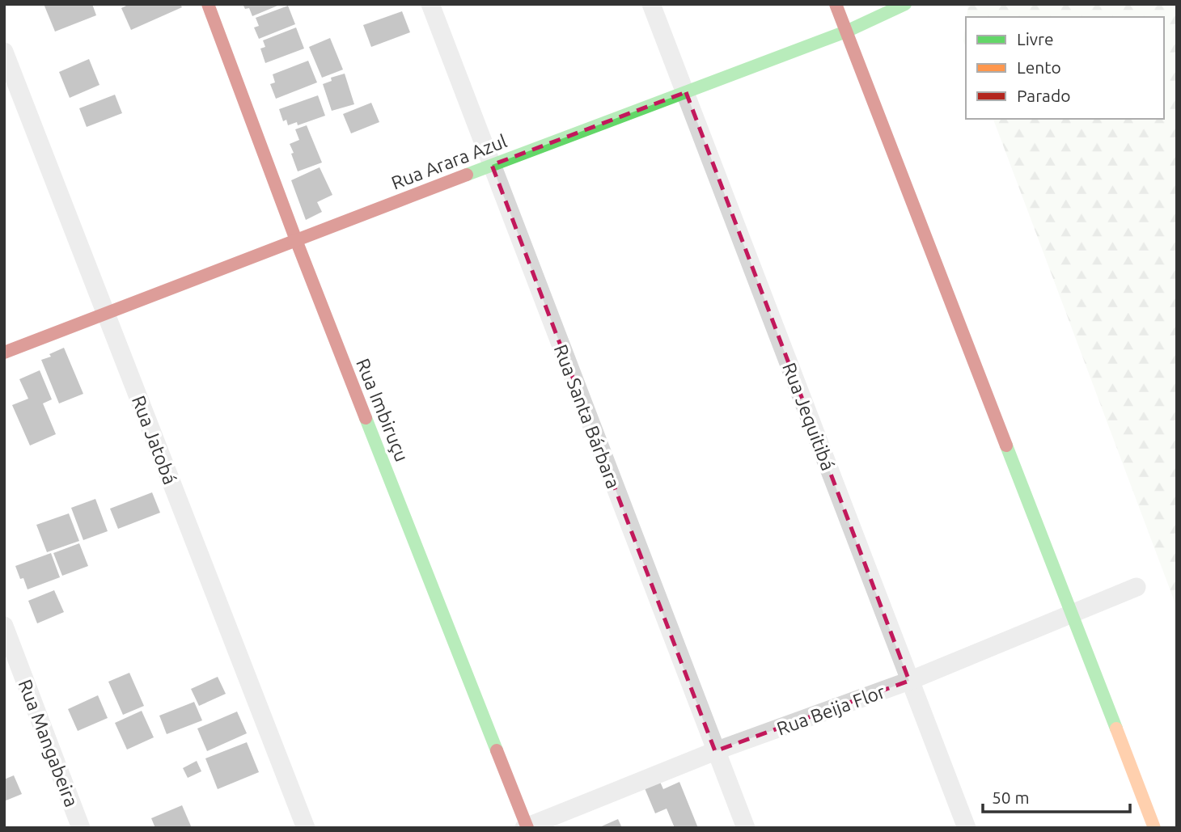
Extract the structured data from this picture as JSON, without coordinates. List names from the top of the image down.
{
  "streets": {
    "street": [
      "Rua Arara Azul",
      "Rua Imbiruçu",
      "Rua Santa Bárbara",
      "Rua Jequitibá",
      "Rua Jatobá",
      "Rua Beija Flor",
      "Rua Mangabeira"
    ]
  },
  "crossings": [
    ["Rua Arara Azul", "Rua Imbiruçu"],
    ["Rua Arara Azul", "Rua Santa Bárbara"],
    ["Rua Arara Azul", "Rua Jequitibá"],
    ["Rua Arara Azul", "Rua Jatobá"],
    ["Rua Imbiruçu", "Rua Beija Flor"],
    ["Rua Santa Bárbara", "Rua Beija Flor"],
    ["Rua Jequitibá", "Rua Beija Flor"]
  ],
  "legend": ["Livre", "Lento", "Parado"],
  "scale_bar": "50 m"
}
